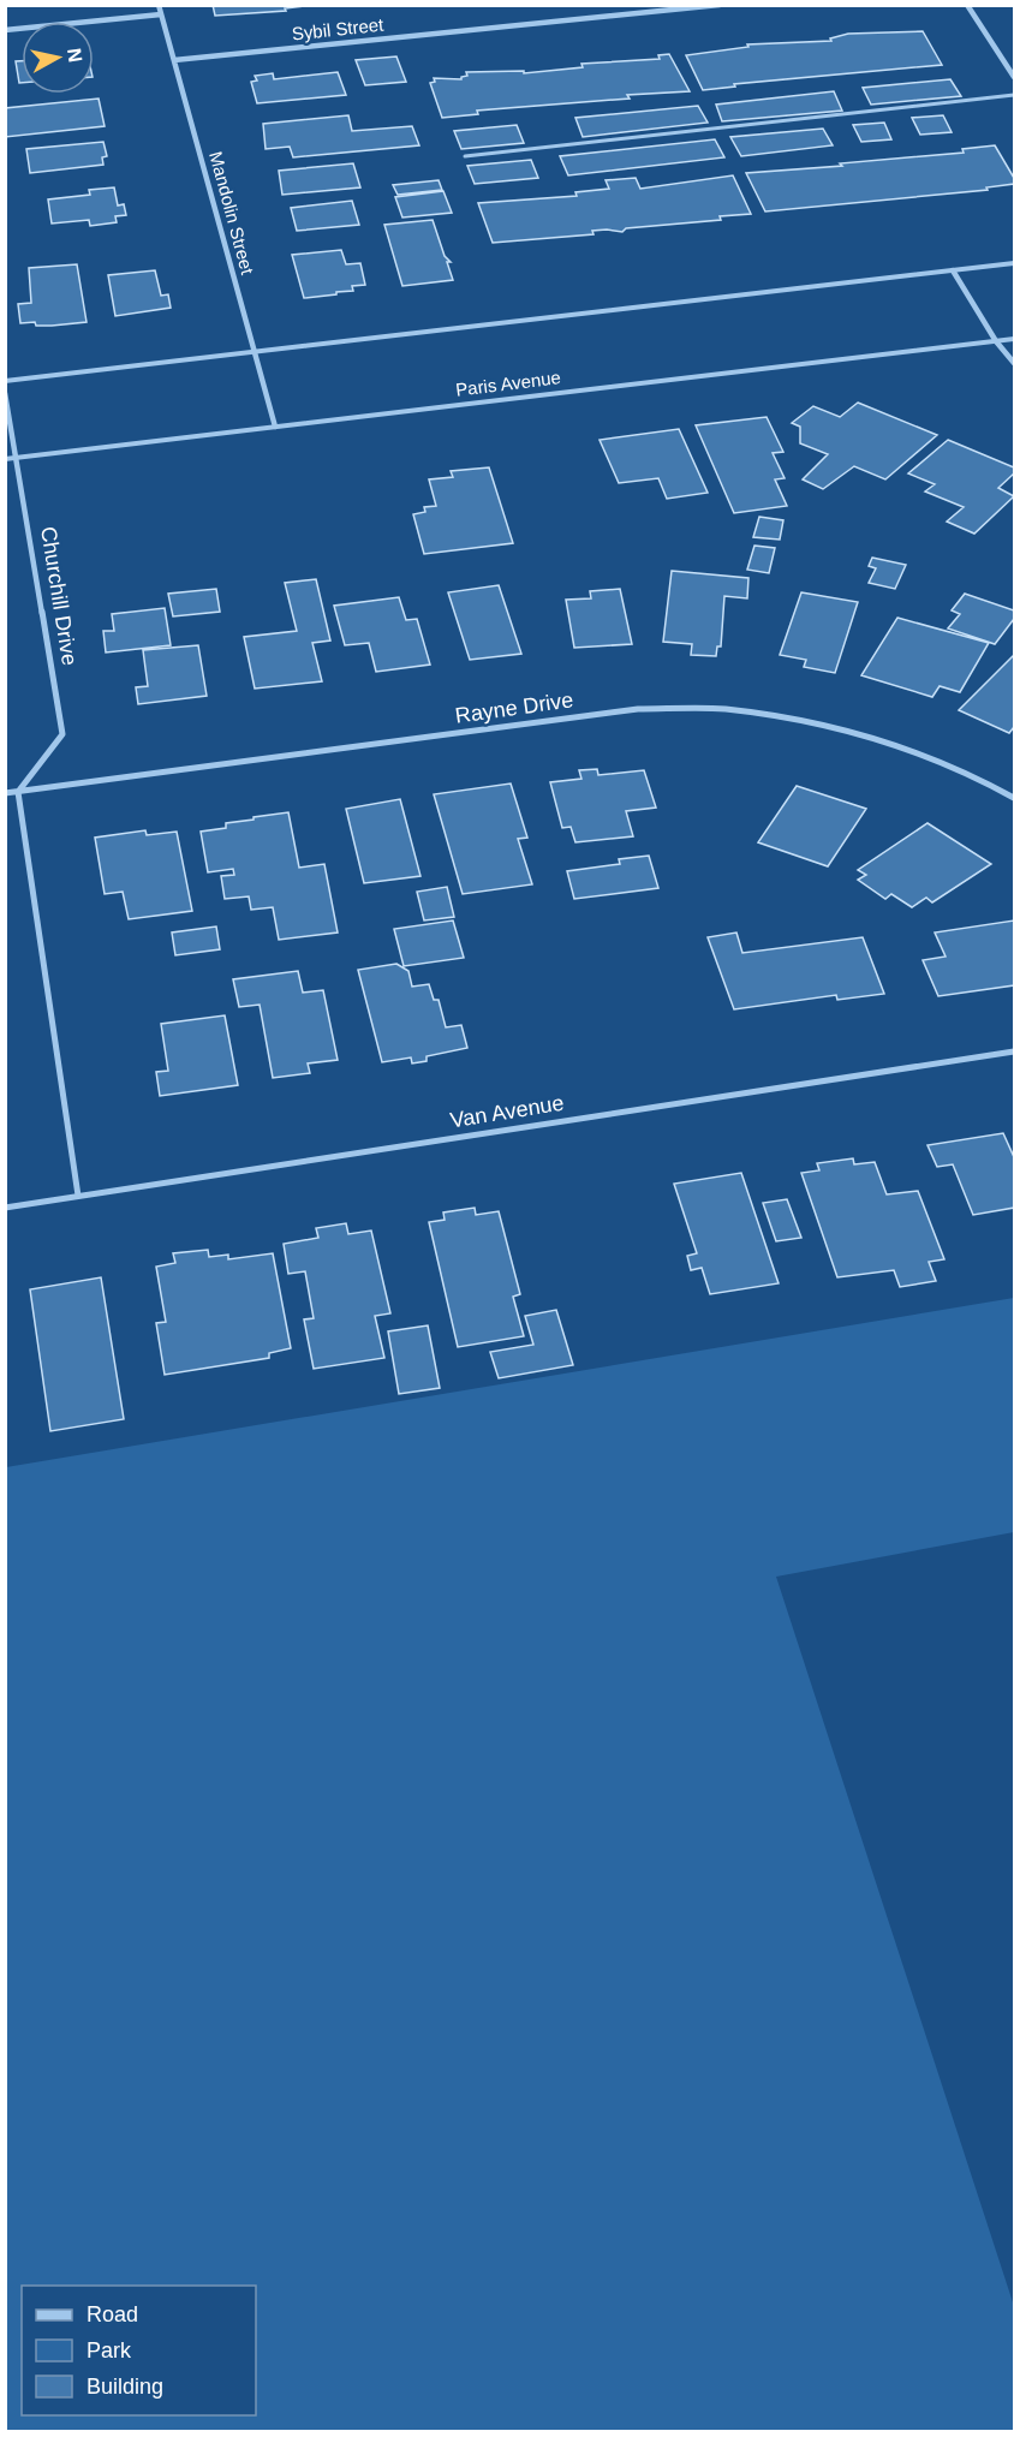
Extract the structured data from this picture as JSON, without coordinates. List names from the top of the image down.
{
  "streets": {
    "street": [
      "Sybil Street",
      "Mandolin Street",
      "Paris Avenue",
      "Churchill Drive",
      "Rayne Drive",
      "Van Avenue"
    ]
  },
  "crossings": [
    ["Sybil Street", "Mandolin Street"],
    ["Mandolin Street", "Paris Avenue"],
    ["Paris Avenue", "Churchill Drive"],
    ["Churchill Drive", "Rayne Drive"]
  ],
  "legend": ["Road", "Park", "Building"],
  "north": "right"
}
